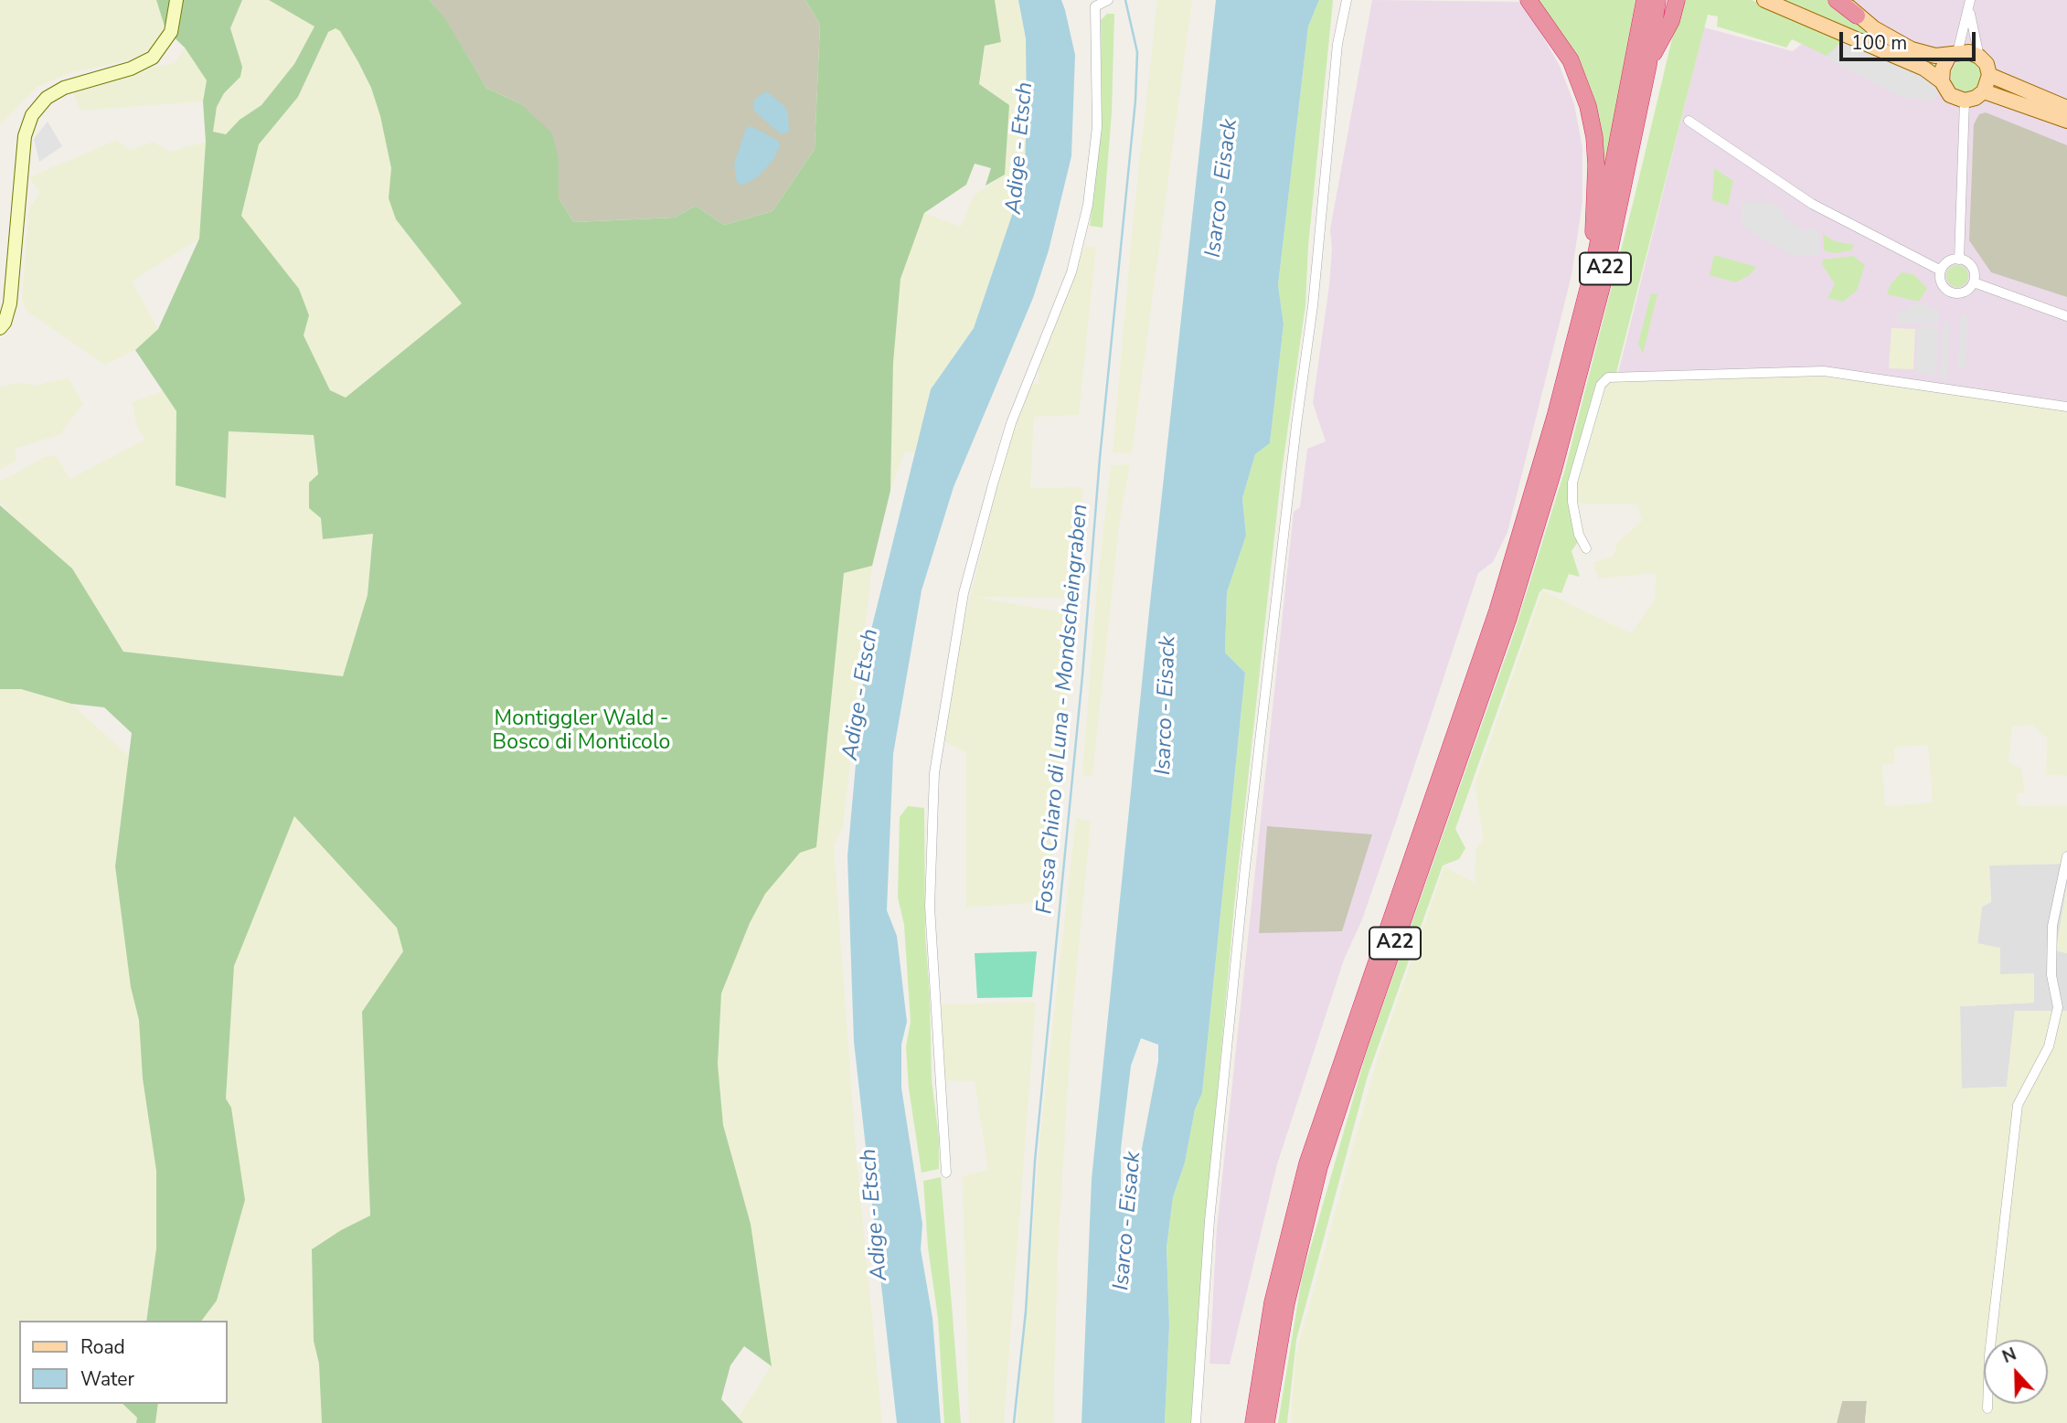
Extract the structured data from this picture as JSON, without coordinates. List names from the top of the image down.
{
  "streets": {
    "highway": ["A22"]
  },
  "water": ["Adige - Etsch", "Isarco - Eisack", "Fossa Chiaro di Luna - Mondscheingraben"],
  "parks": ["Montiggler Wald - Bosco di Monticolo"],
  "legend": ["Road", "Water"],
  "scale_bar": "100 m",
  "north": "top"
}
